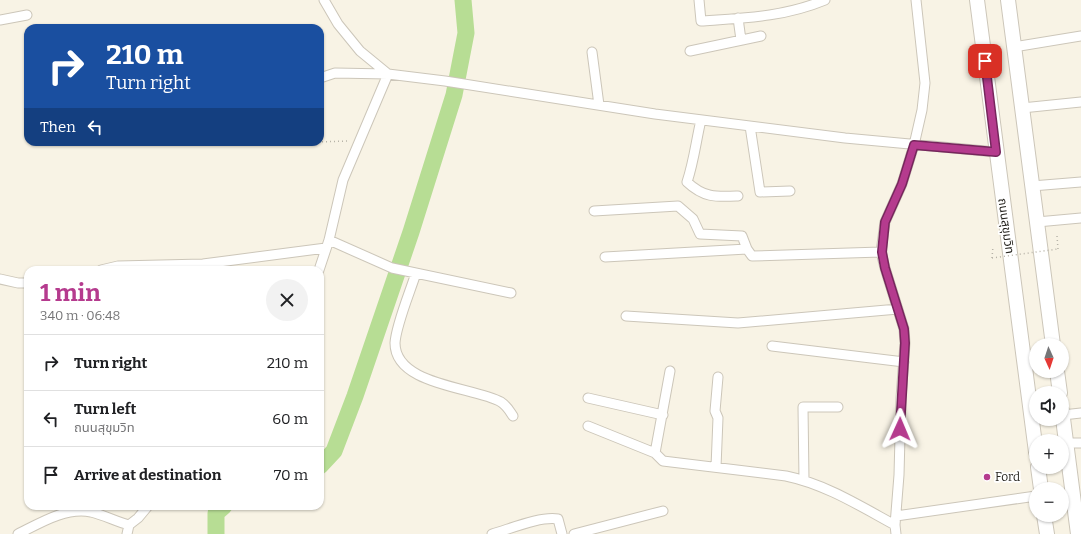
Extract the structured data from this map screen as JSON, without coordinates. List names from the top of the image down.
{
  "streets": {
    "highway": ["ถนนสุขุมวิท"]
  },
  "places": ["Ford"],
  "north": "bottom",
  "page": {
    "turn": ["210 m", "Turn right"],
    "then": "Then",
    "heading": ["1 min", "340 m · 06:48"],
    "list": [
      {
        "name": "Turn right",
        "value": "210 m"
      },
      {
        "name": "Turn left",
        "note": "ถนนสุขุมวิท",
        "value": "60 m"
      },
      {
        "name": "Arrive at destination",
        "value": "70 m"
      }
    ],
    "map_buttons": ["+", "−"]
  }
}
